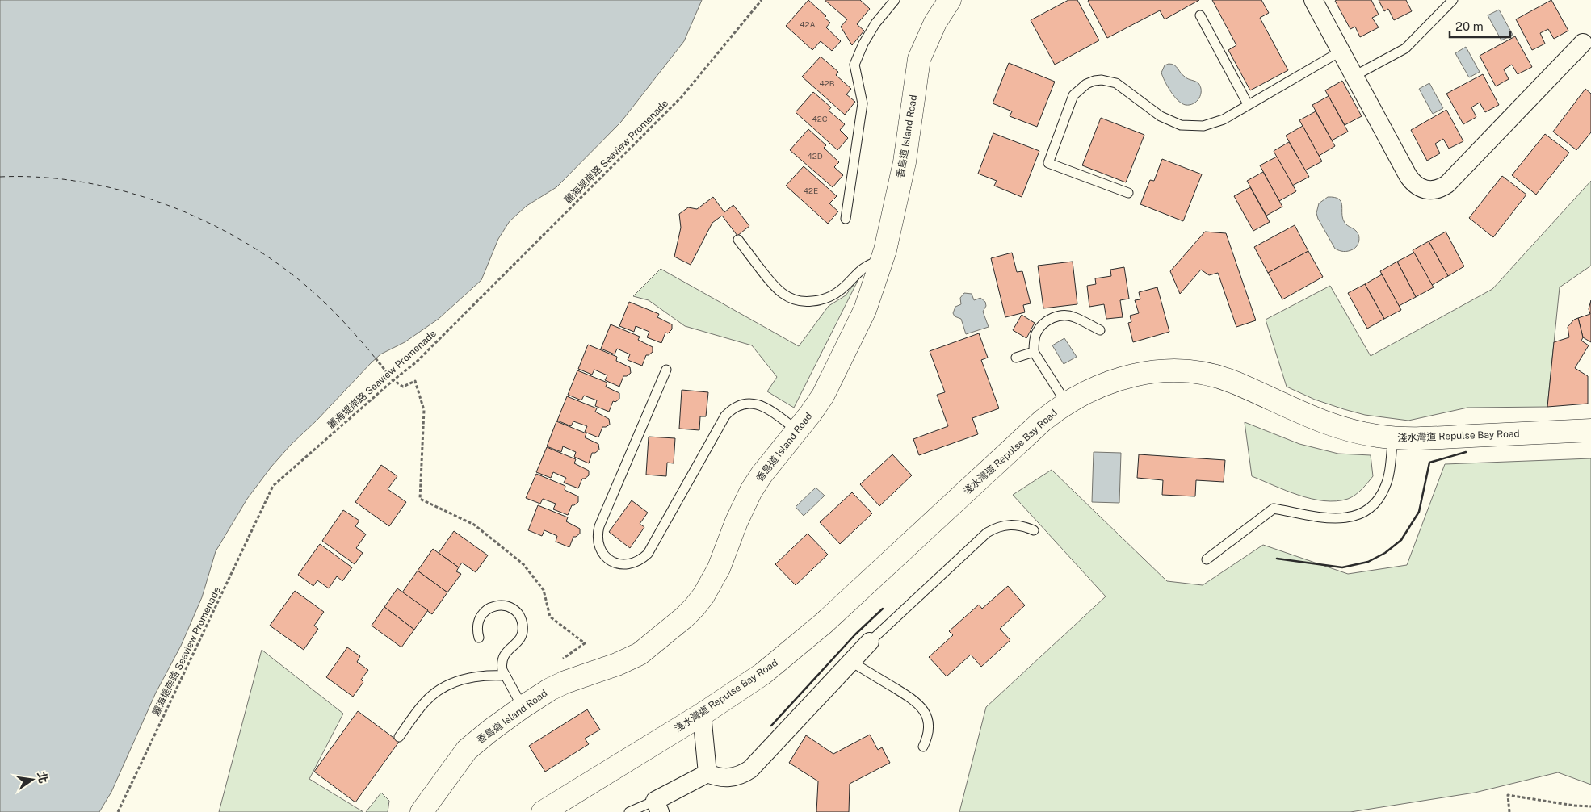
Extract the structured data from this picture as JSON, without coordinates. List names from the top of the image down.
{
  "streets": {
    "main road": ["香島道 Island Road", "淺水灣道 Repulse Bay Road"],
    "path": ["麗海堤岸路 Seaview Promenade"]
  },
  "house_numbers": [
    "42A",
    "42B",
    "42C",
    "42D",
    "42E"
  ],
  "scale_bar": "20 m",
  "north": "right"
}
